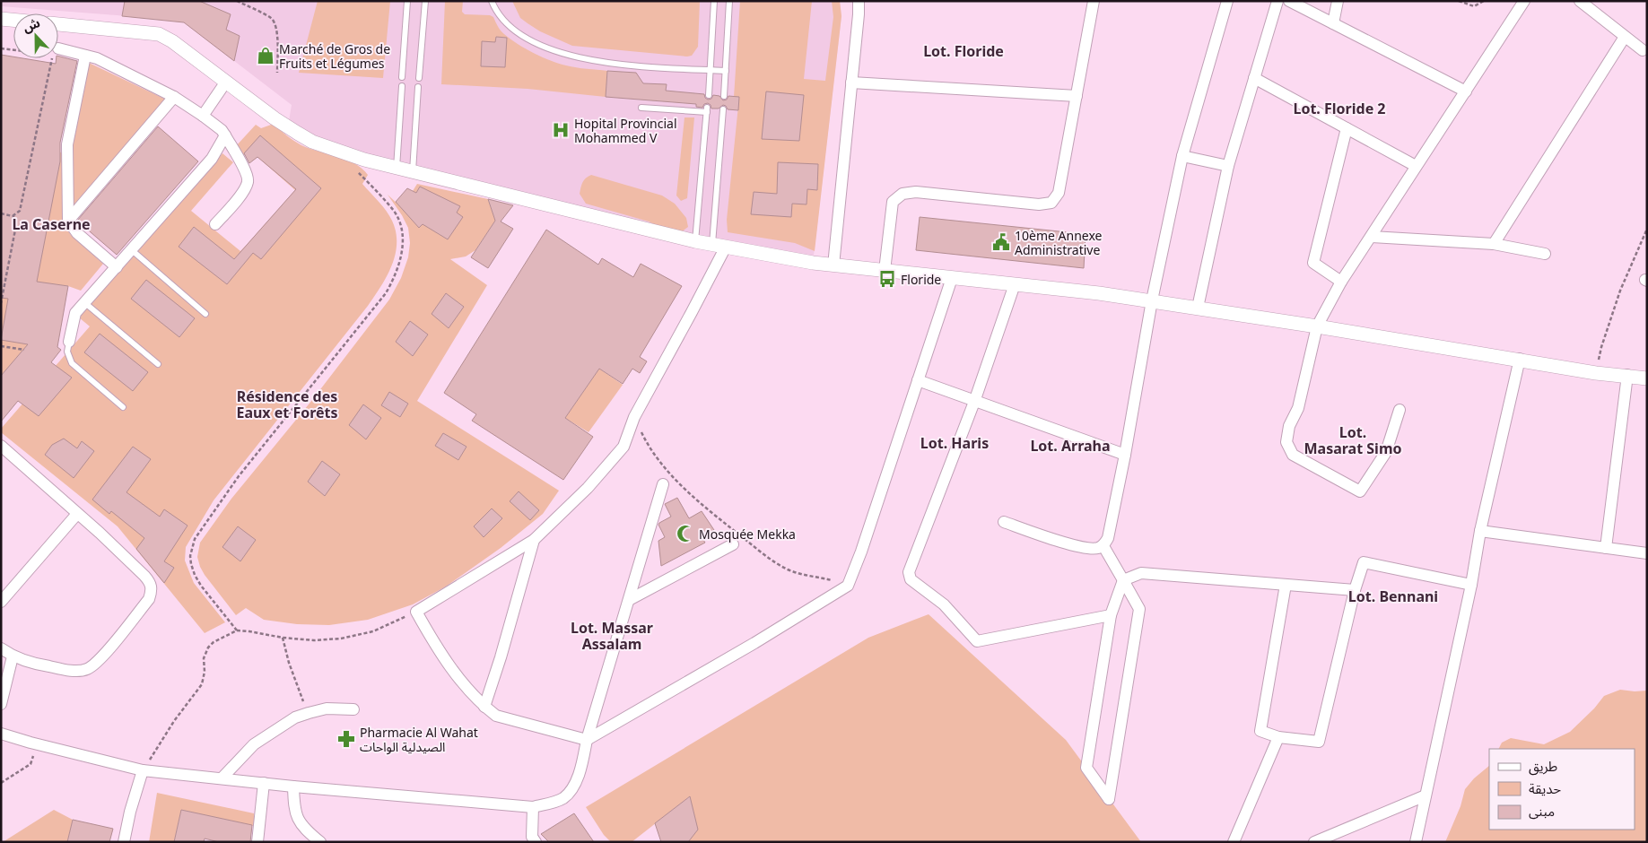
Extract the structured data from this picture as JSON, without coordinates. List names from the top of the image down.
{
  "districts": [
    "Lot. Floride",
    "Lot. Floride 2",
    "La Caserne",
    "Résidence des Eaux et Forêts",
    "Lot. Masarat Simo",
    "Lot. Haris",
    "Lot. Arraha",
    "Lot. Bennani",
    "Lot. Massar Assalam"
  ],
  "places": {
    "shop": ["Marché de Gros de Fruits et Légumes"],
    "hospital": ["Hopital Provincial Mohammed V"],
    "public building": ["10ème Annexe Administrative"],
    "bus stop": ["Floride"],
    "mosque": ["Mosquée Mekka"],
    "pharmacy": ["Pharmacie Al Wahat الصيدلية الواحات"]
  },
  "legend": ["طريق", "حديقة", "مبنى"],
  "north": "top"
}
